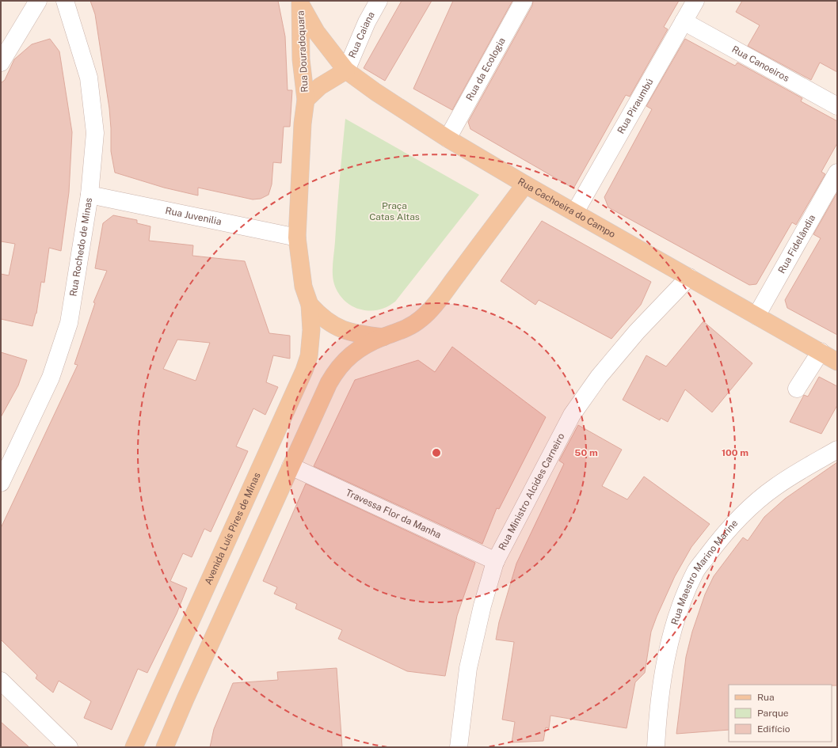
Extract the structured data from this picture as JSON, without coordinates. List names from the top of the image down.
{
  "streets": {
    "main road": ["Rua Douradoquara", "Rua Cachoeira do Campo", "Avenida Luís Pires de Minas"],
    "street": [
      "Rua Caiana",
      "Rua Canoeiros",
      "Rua da Ecologia",
      "Rua Piraumbú",
      "Rua Juvenilia",
      "Rua Fidelândia",
      "Rua Rochedo de Minas",
      "Rua Ministro Alcides Carneiro",
      "Travessa Flor da Manha",
      "Rua Maestro Marino Marine"
    ]
  },
  "crossings": [
    ["Rua Caiana", "Rua Douradoquara"],
    ["Rua Caiana", "Rua Cachoeira do Campo"],
    ["Rua Douradoquara", "Rua Cachoeira do Campo"],
    ["Rua Canoeiros", "Rua Piraumbú"],
    ["Rua da Ecologia", "Rua Cachoeira do Campo"],
    ["Rua Piraumbú", "Rua Cachoeira do Campo"],
    ["Rua Cachoeira do Campo", "Rua Fidelândia"],
    ["Rua Cachoeira do Campo", "Rua Ministro Alcides Carneiro"],
    ["Rua Juvenilia", "Rua Rochedo de Minas"],
    ["Rua Ministro Alcides Carneiro", "Travessa Flor da Manha"]
  ],
  "parks": ["Praça Catas Altas"],
  "legend": ["Rua", "Parque", "Edifício"],
  "rings": ["50 m", "100 m"]
}
